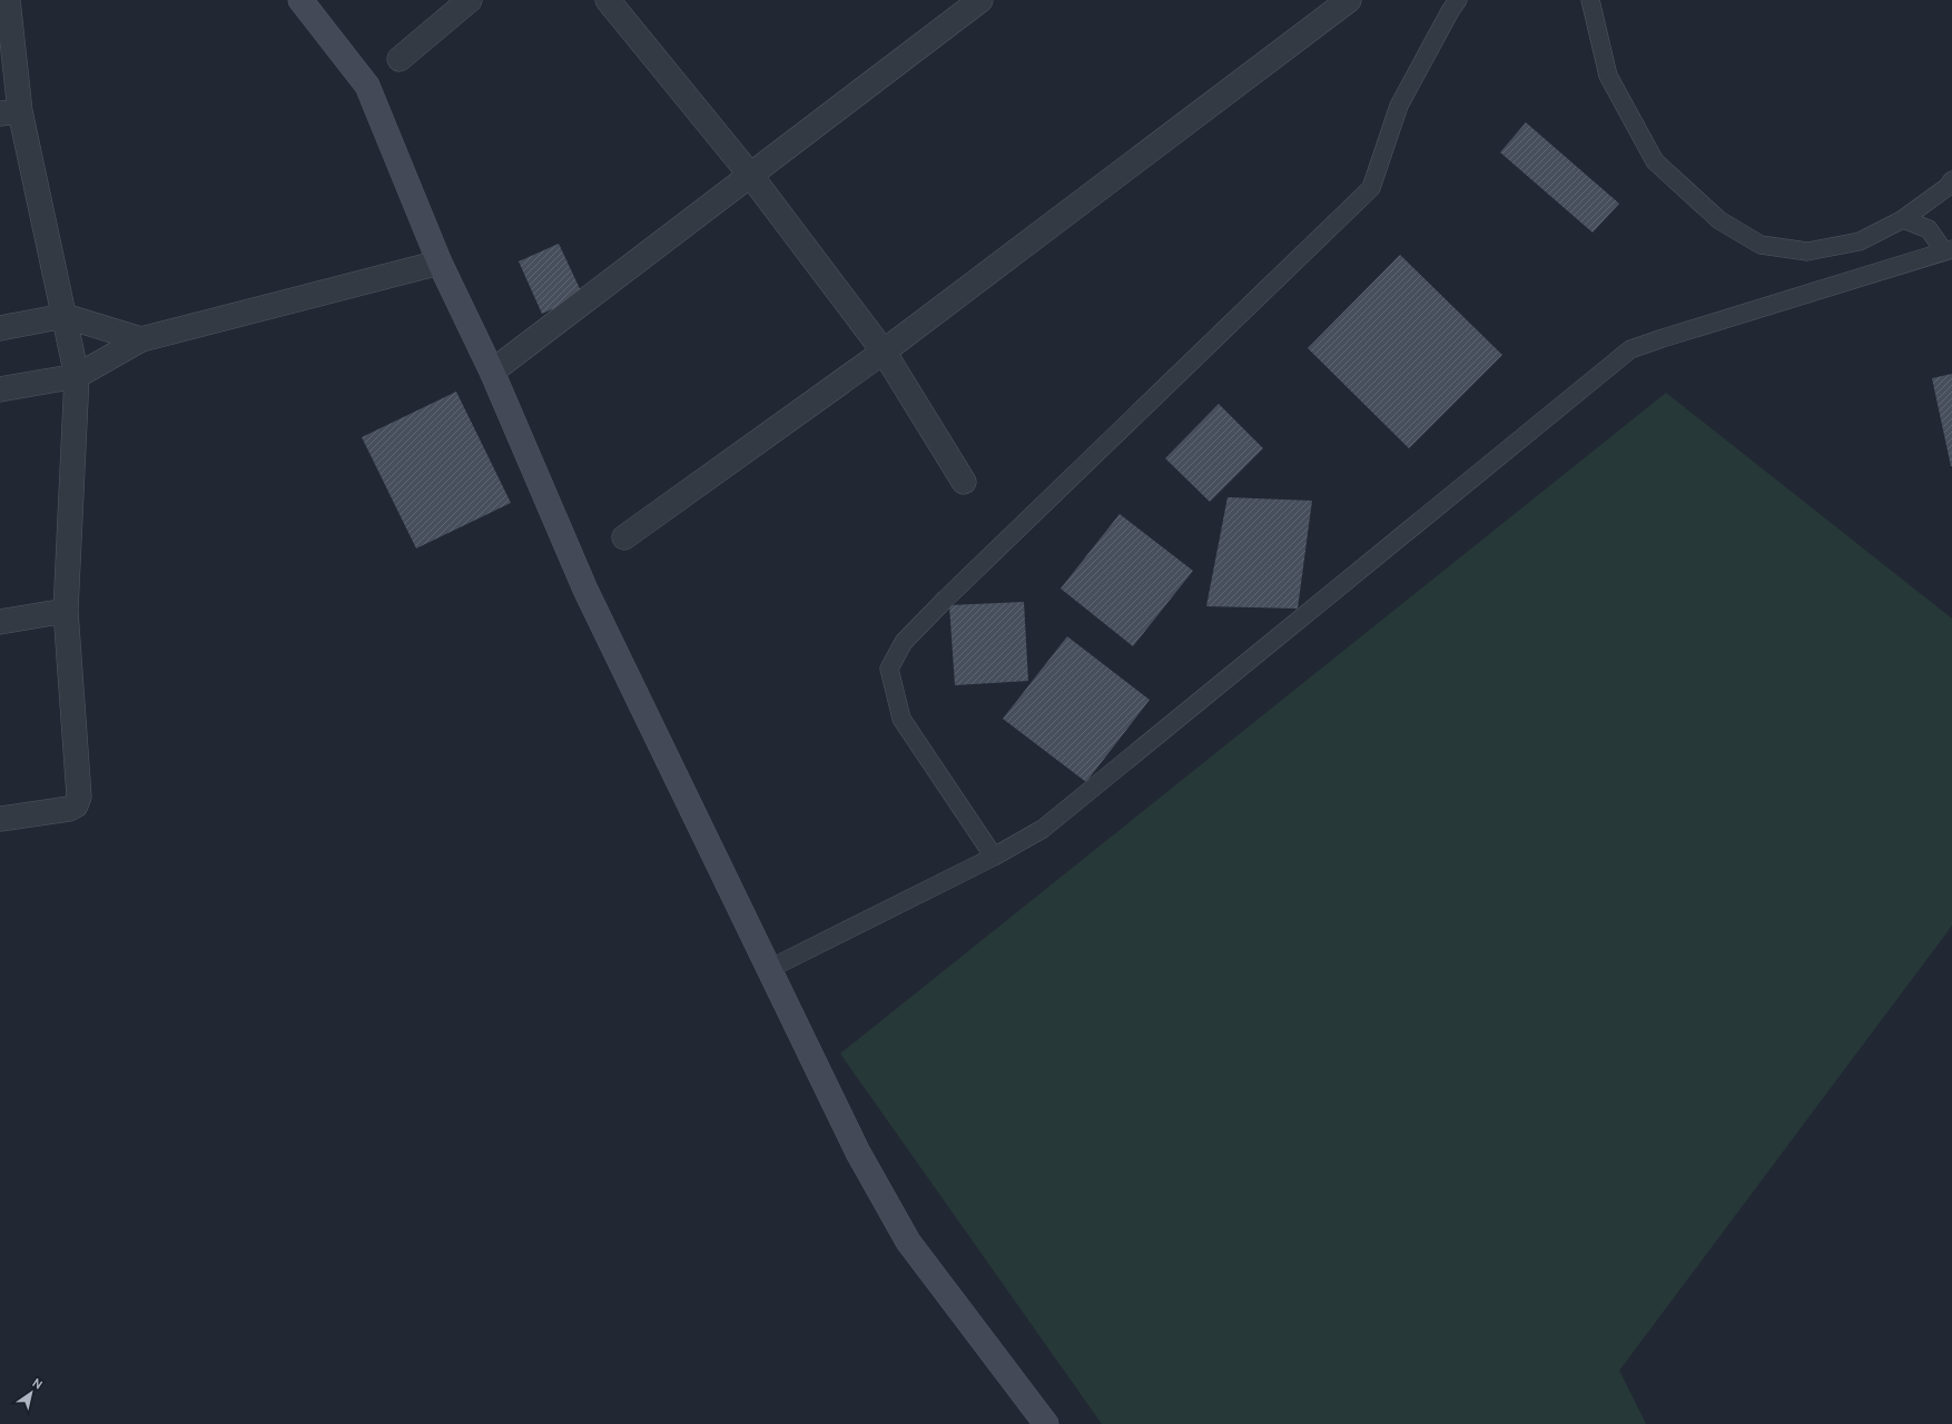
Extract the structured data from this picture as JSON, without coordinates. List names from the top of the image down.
{
  "north": "top right"
}
